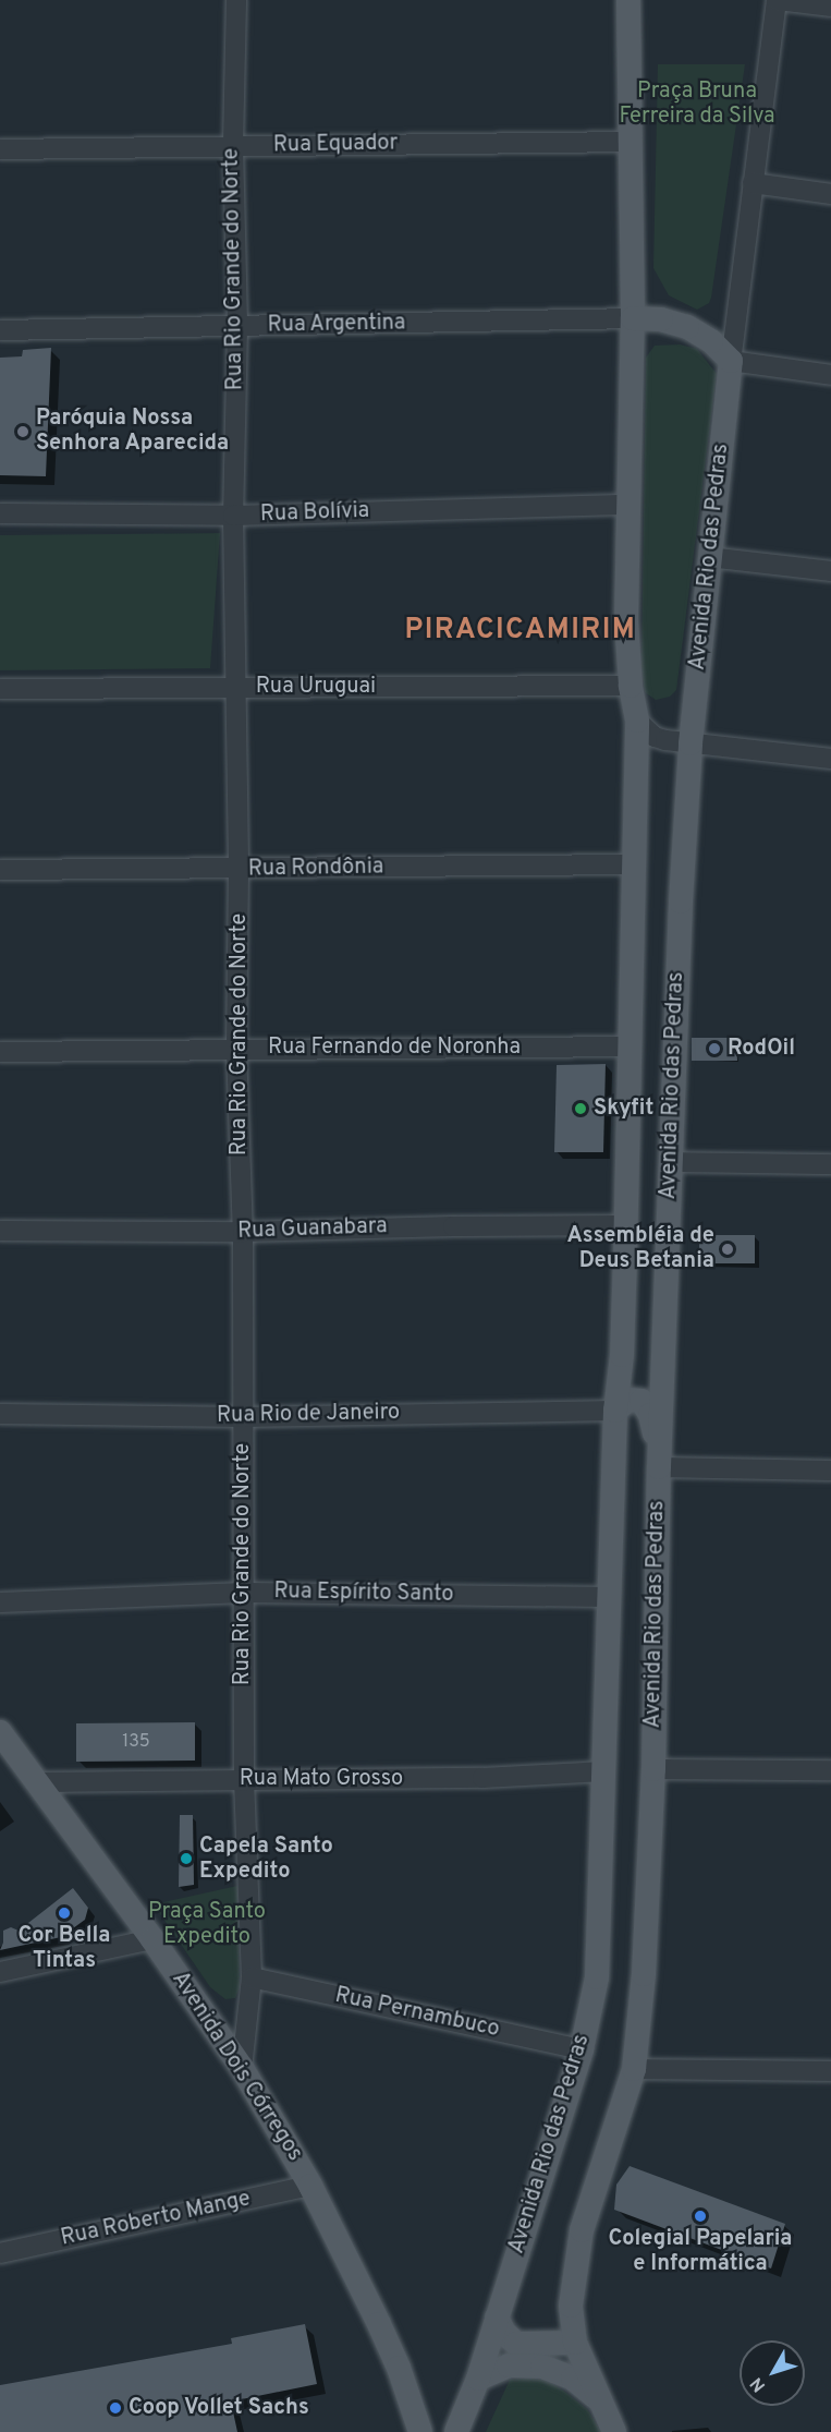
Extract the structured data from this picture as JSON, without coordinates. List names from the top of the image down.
{
  "streets": {
    "main road": ["Avenida Rio das Pedras", "Avenida Dois Córregos"],
    "street": [
      "Rua Equador",
      "Rua Rio Grande do Norte",
      "Rua Argentina",
      "Rua Bolívia",
      "Rua Uruguai",
      "Rua Rondônia",
      "Rua Fernando de Noronha",
      "Rua Guanabara",
      "Rua Rio de Janeiro",
      "Rua Espírito Santo",
      "Rua Mato Grosso",
      "Rua Pernambuco",
      "Rua Roberto Mange"
    ]
  },
  "crossings": [
    ["Rua Equador", "Rua Rio Grande do Norte"],
    ["Rua Equador", "Avenida Rio das Pedras"],
    ["Rua Rio Grande do Norte", "Rua Argentina"],
    ["Rua Rio Grande do Norte", "Rua Bolívia"],
    ["Rua Rio Grande do Norte", "Rua Uruguai"],
    ["Rua Rio Grande do Norte", "Rua Rondônia"],
    ["Rua Rio Grande do Norte", "Rua Fernando de Noronha"],
    ["Rua Rio Grande do Norte", "Rua Guanabara"],
    ["Rua Rio Grande do Norte", "Rua Rio de Janeiro"],
    ["Rua Rio Grande do Norte", "Rua Espírito Santo"],
    ["Rua Rio Grande do Norte", "Rua Mato Grosso"],
    ["Rua Rio Grande do Norte", "Rua Pernambuco"],
    ["Rua Rio Grande do Norte", "Avenida Dois Córregos"],
    ["Rua Argentina", "Avenida Rio das Pedras"],
    ["Rua Bolívia", "Avenida Rio das Pedras"],
    ["Avenida Rio das Pedras", "Rua Uruguai"],
    ["Avenida Rio das Pedras", "Rua Rondônia"],
    ["Avenida Rio das Pedras", "Rua Fernando de Noronha"],
    ["Avenida Rio das Pedras", "Rua Guanabara"],
    ["Avenida Rio das Pedras", "Rua Rio de Janeiro"],
    ["Avenida Rio das Pedras", "Rua Espírito Santo"],
    ["Avenida Rio das Pedras", "Rua Mato Grosso"],
    ["Avenida Rio das Pedras", "Rua Pernambuco"],
    ["Rua Mato Grosso", "Avenida Dois Córregos"],
    ["Avenida Dois Córregos", "Rua Roberto Mange"]
  ],
  "districts": ["PIRACICAMIRIM"],
  "parks": ["Praça Bruna Ferreira da Silva", "Praça Santo Expedito"],
  "places": [
    "Paróquia Nossa Senhora Aparecida",
    "RodOil",
    "Skyfit",
    "Assembléia de Deus Betania",
    "Capela Santo Expedito",
    "Cor Bella Tintas",
    "Colegial Papelaria e Informática",
    "Coop Vollet Sachs"
  ],
  "house_numbers": ["135"],
  "north": "bottom left"
}
